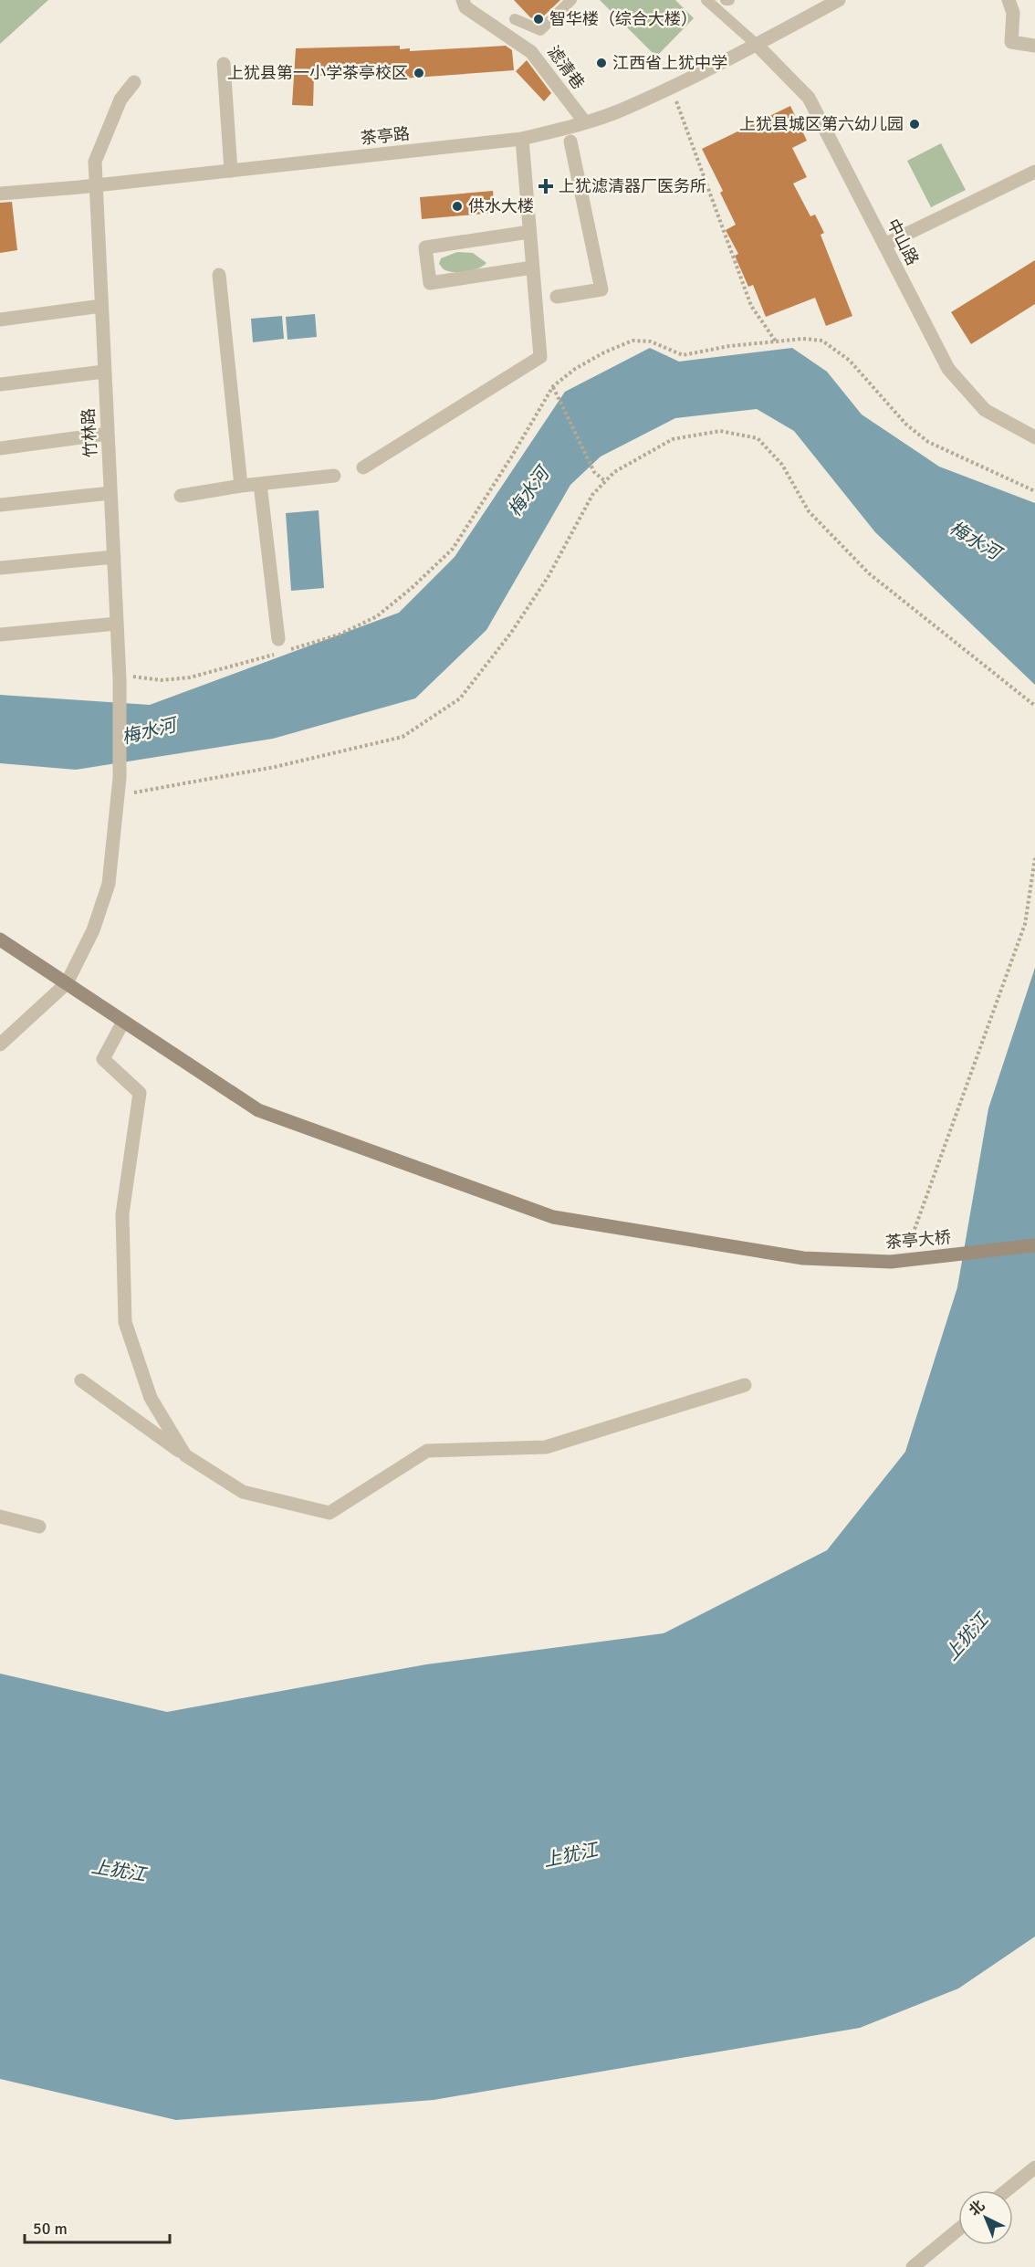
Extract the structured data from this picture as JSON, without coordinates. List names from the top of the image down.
{
  "streets": {
    "main road": ["茶亭大桥"],
    "street": [
      "滤清巷",
      "茶亭路",
      "中山路",
      "竹林路"
    ]
  },
  "crossings": [
    ["滤清巷", "茶亭路"],
    ["茶亭路", "中山路"],
    ["茶亭路", "竹林路"],
    ["竹林路", "茶亭大桥"]
  ],
  "water": ["梅水河", "上犹江"],
  "places": {
    "other": [
      "智华楼（综合大楼）",
      "江西省上犹中学",
      "上犹县第一小学茶亭校区",
      "上犹县城区第六幼儿园",
      "供水大楼"
    ],
    "health": ["上犹滤清器厂医务所"]
  },
  "scale_bar": "50 m",
  "north": "top left"
}
